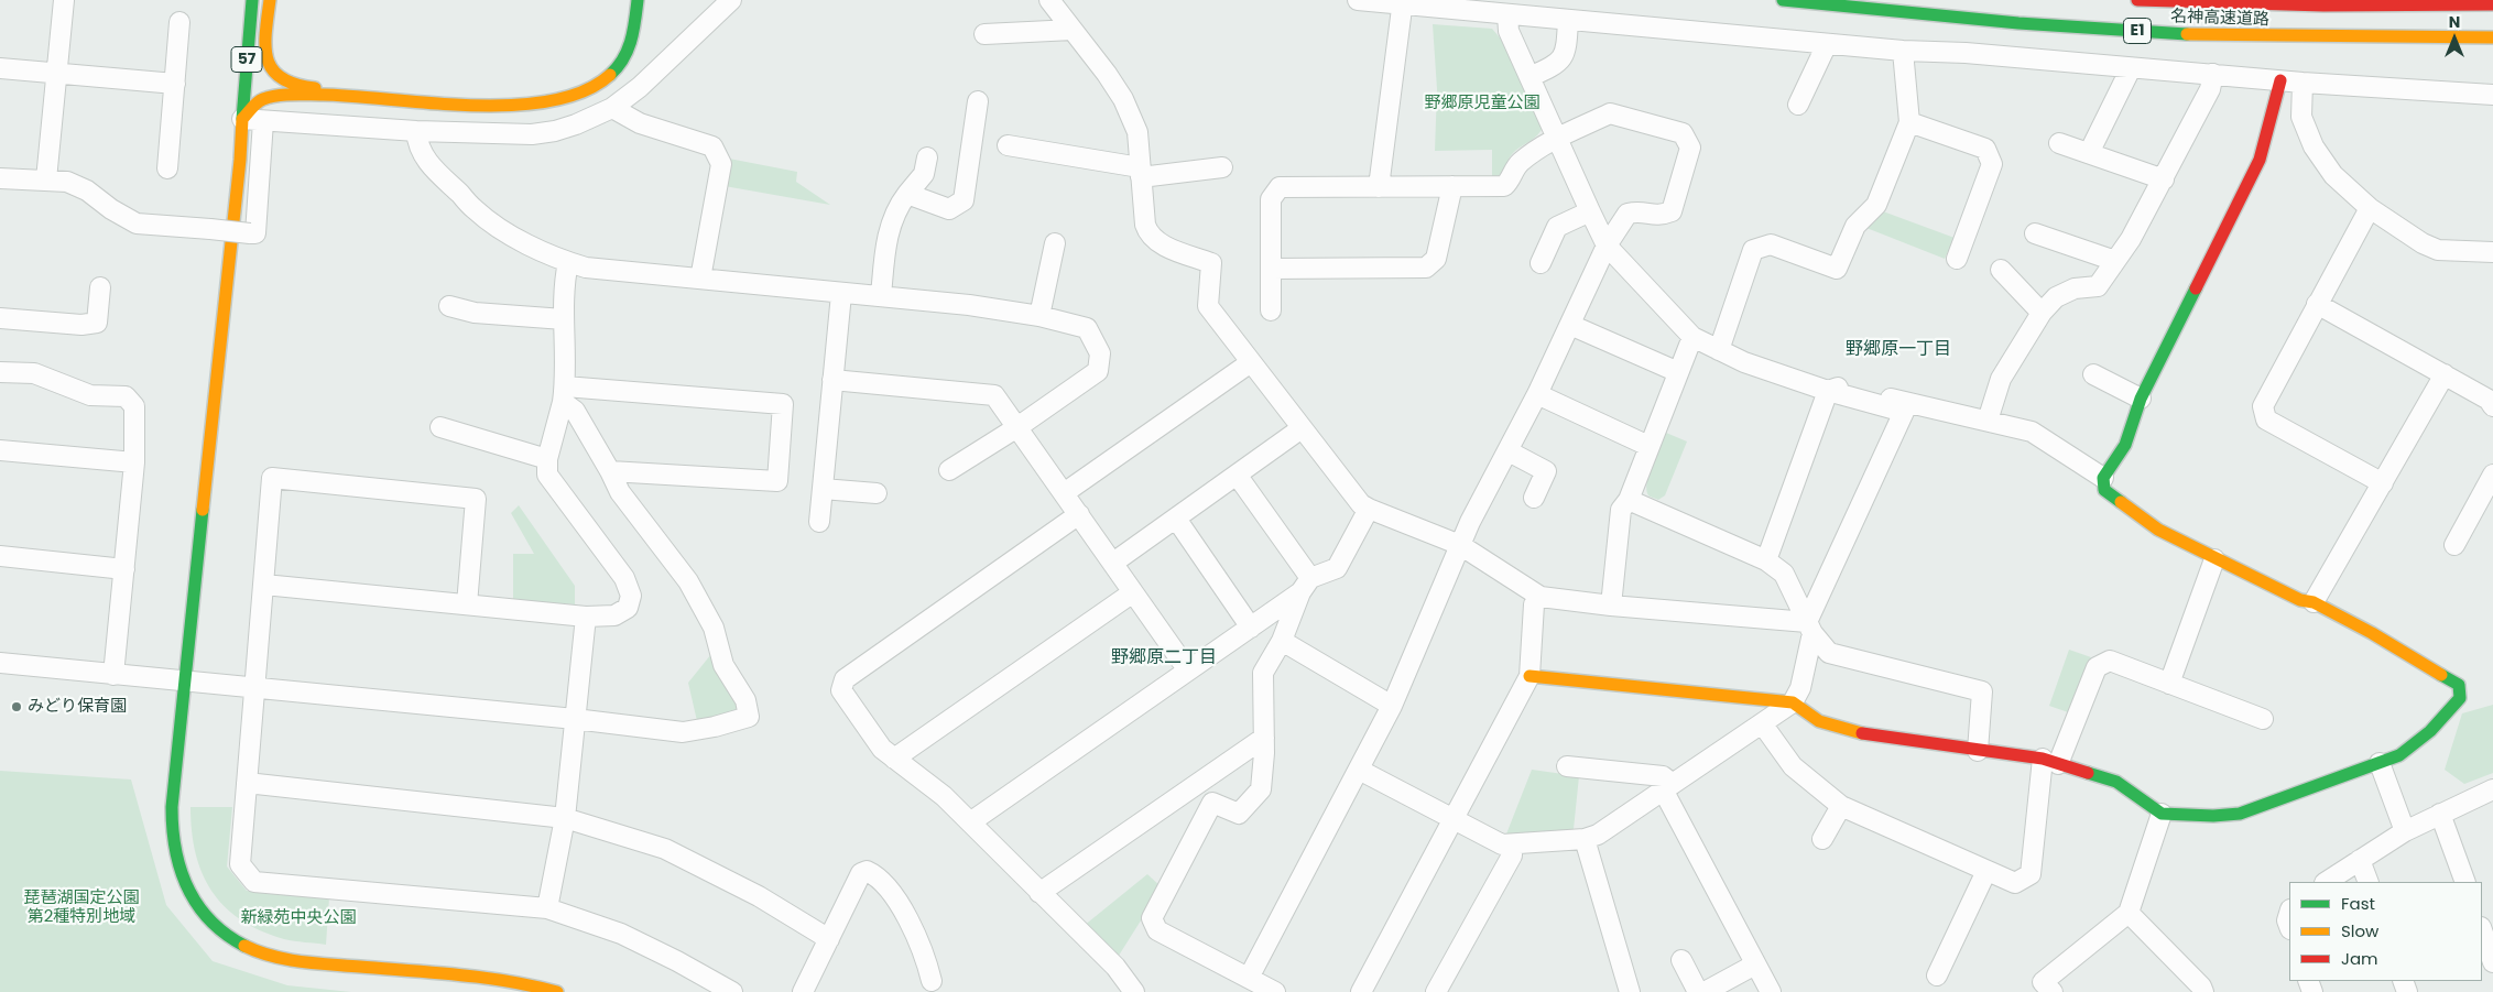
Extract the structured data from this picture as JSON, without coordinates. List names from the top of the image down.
{
  "streets": {
    "main road": ["名神高速道路", "E1", "57"]
  },
  "districts": ["野郷原一丁目", "野郷原二丁目"],
  "parks": ["野郷原児童公園", "琵琶湖国定公園 第2種特別地域", "新緑苑中央公園"],
  "places": ["みどり保育園"],
  "legend": ["Fast", "Slow", "Jam"],
  "north": "top"
}
